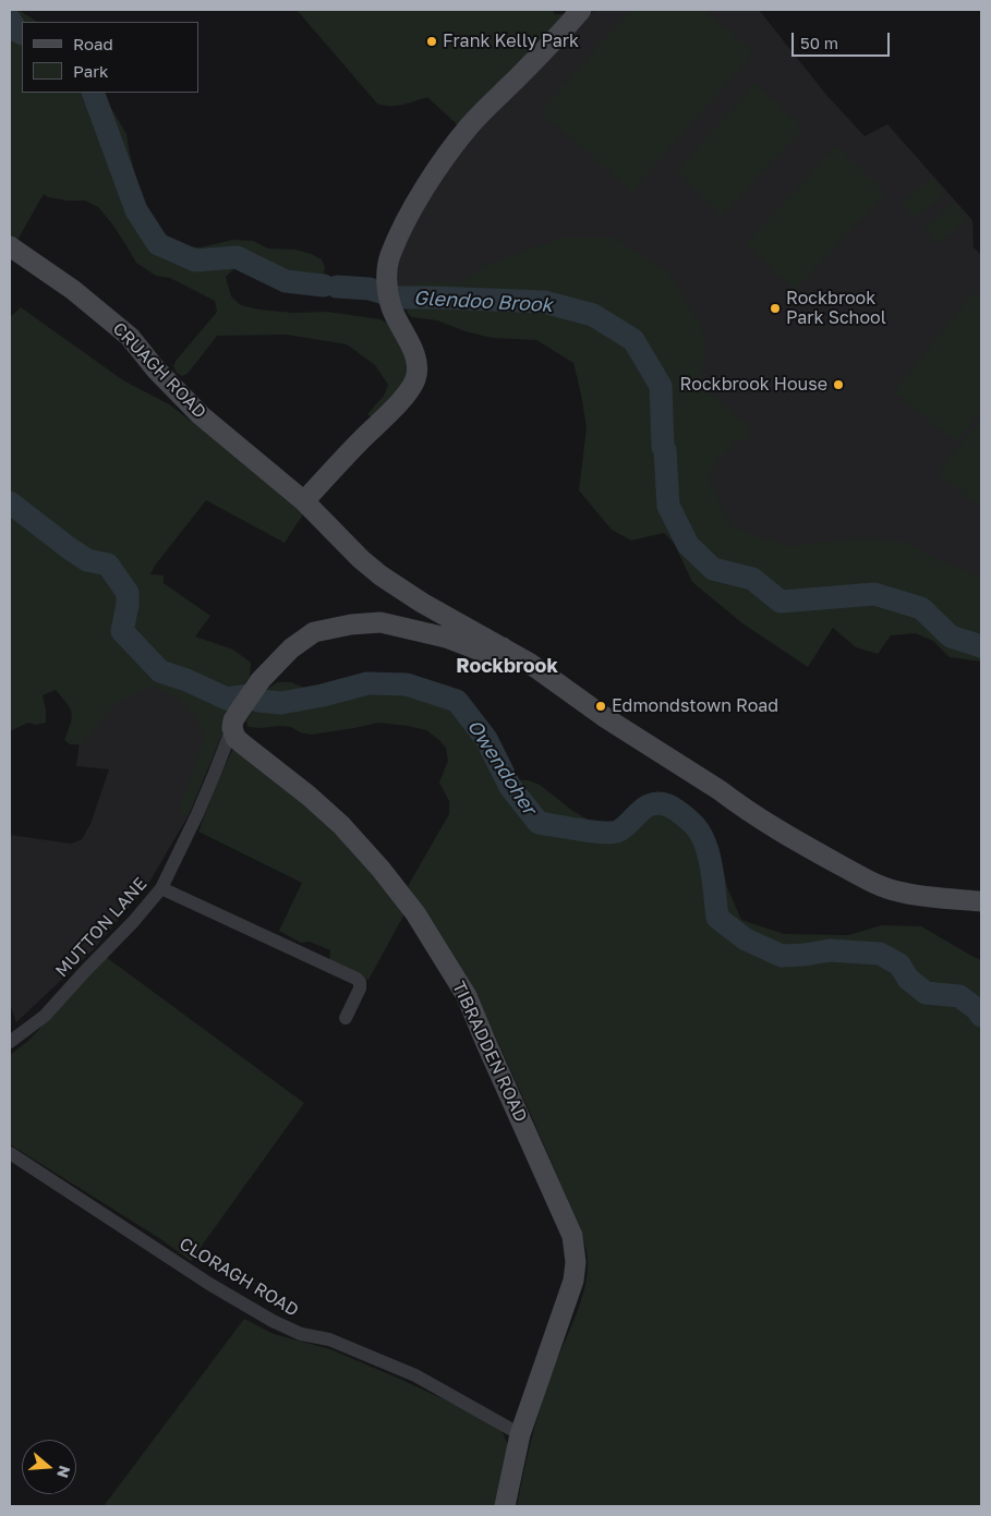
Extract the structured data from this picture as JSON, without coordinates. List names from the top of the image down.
{
  "streets": {
    "street": [
      "CRUAGH ROAD",
      "MUTTON LANE",
      "TIBRADDEN ROAD",
      "CLORAGH ROAD"
    ]
  },
  "crossings": [
    ["MUTTON LANE", "TIBRADDEN ROAD"],
    ["TIBRADDEN ROAD", "CLORAGH ROAD"]
  ],
  "districts": ["Rockbrook"],
  "water": ["Glendoo Brook", "Owendoher"],
  "places": [
    "Frank Kelly Park",
    "Rockbrook Park School",
    "Rockbrook House",
    "Edmondstown Road"
  ],
  "legend": ["Road", "Park"],
  "scale_bar": "50 m",
  "north": "right"
}
